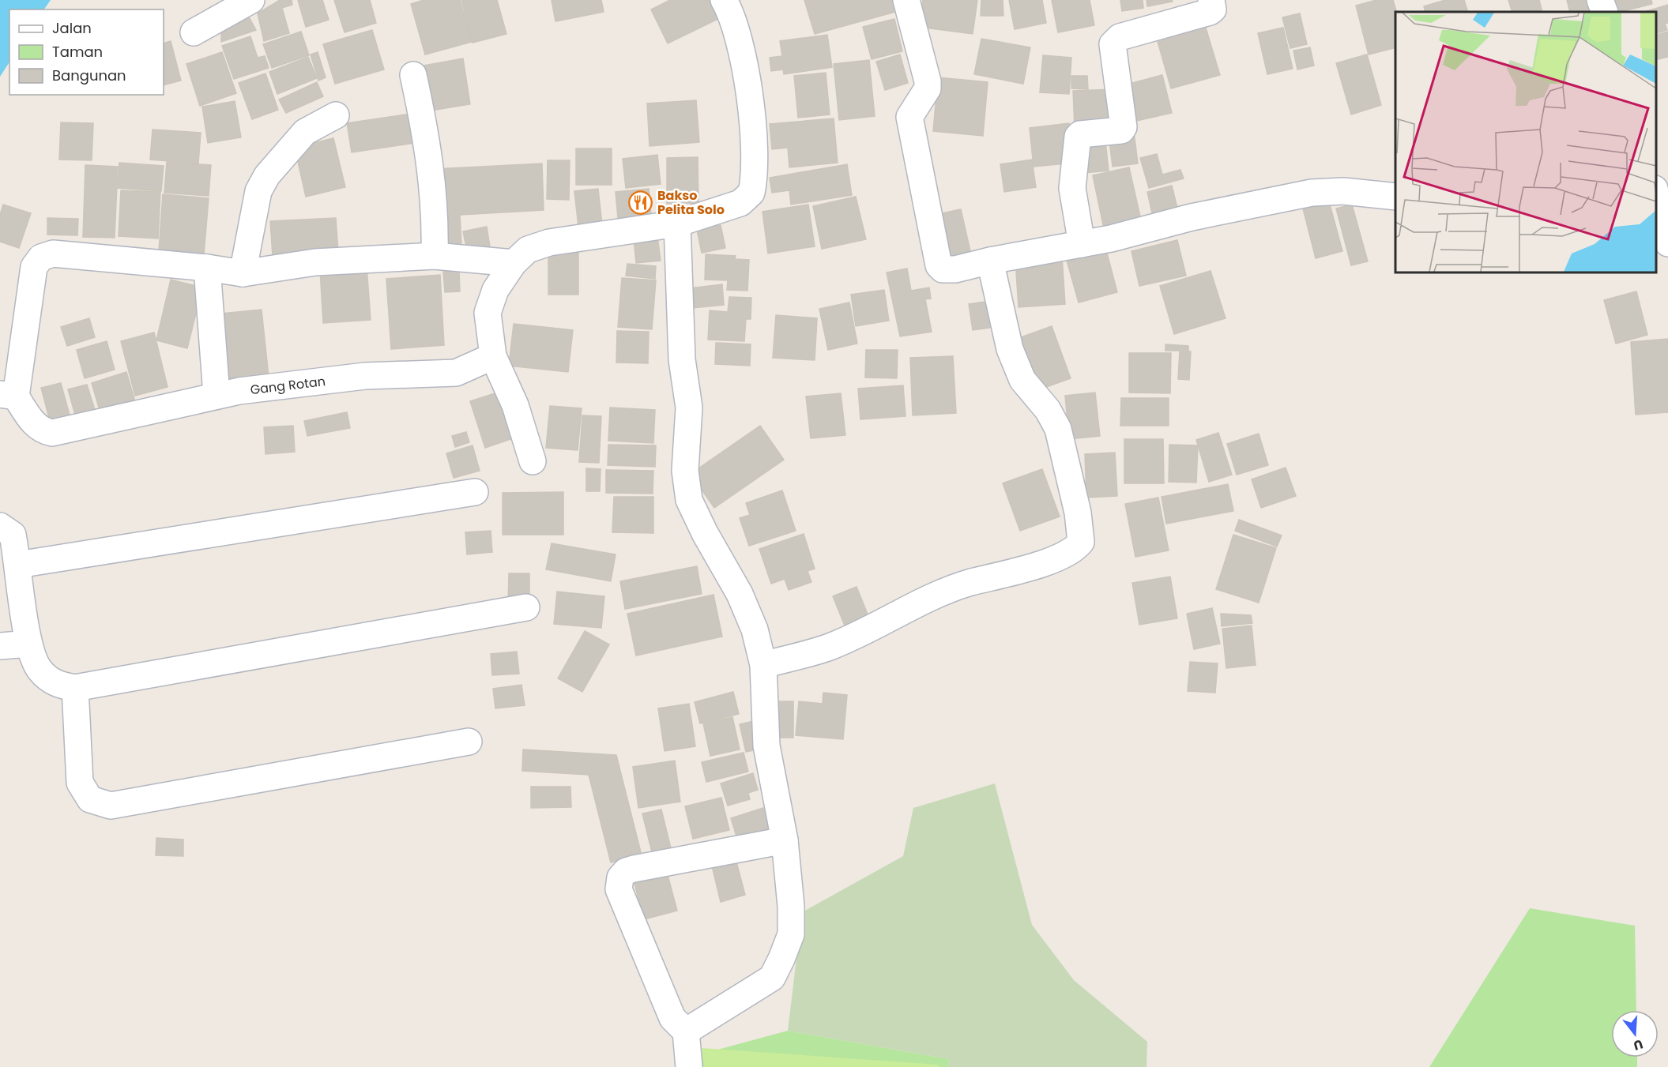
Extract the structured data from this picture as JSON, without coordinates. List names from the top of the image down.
{
  "streets": {
    "street": ["Gang Rotan"]
  },
  "places": {
    "restaurant": ["Bakso Pelita Solo"]
  },
  "legend": ["Jalan", "Taman", "Bangunan"],
  "north": "bottom"
}
